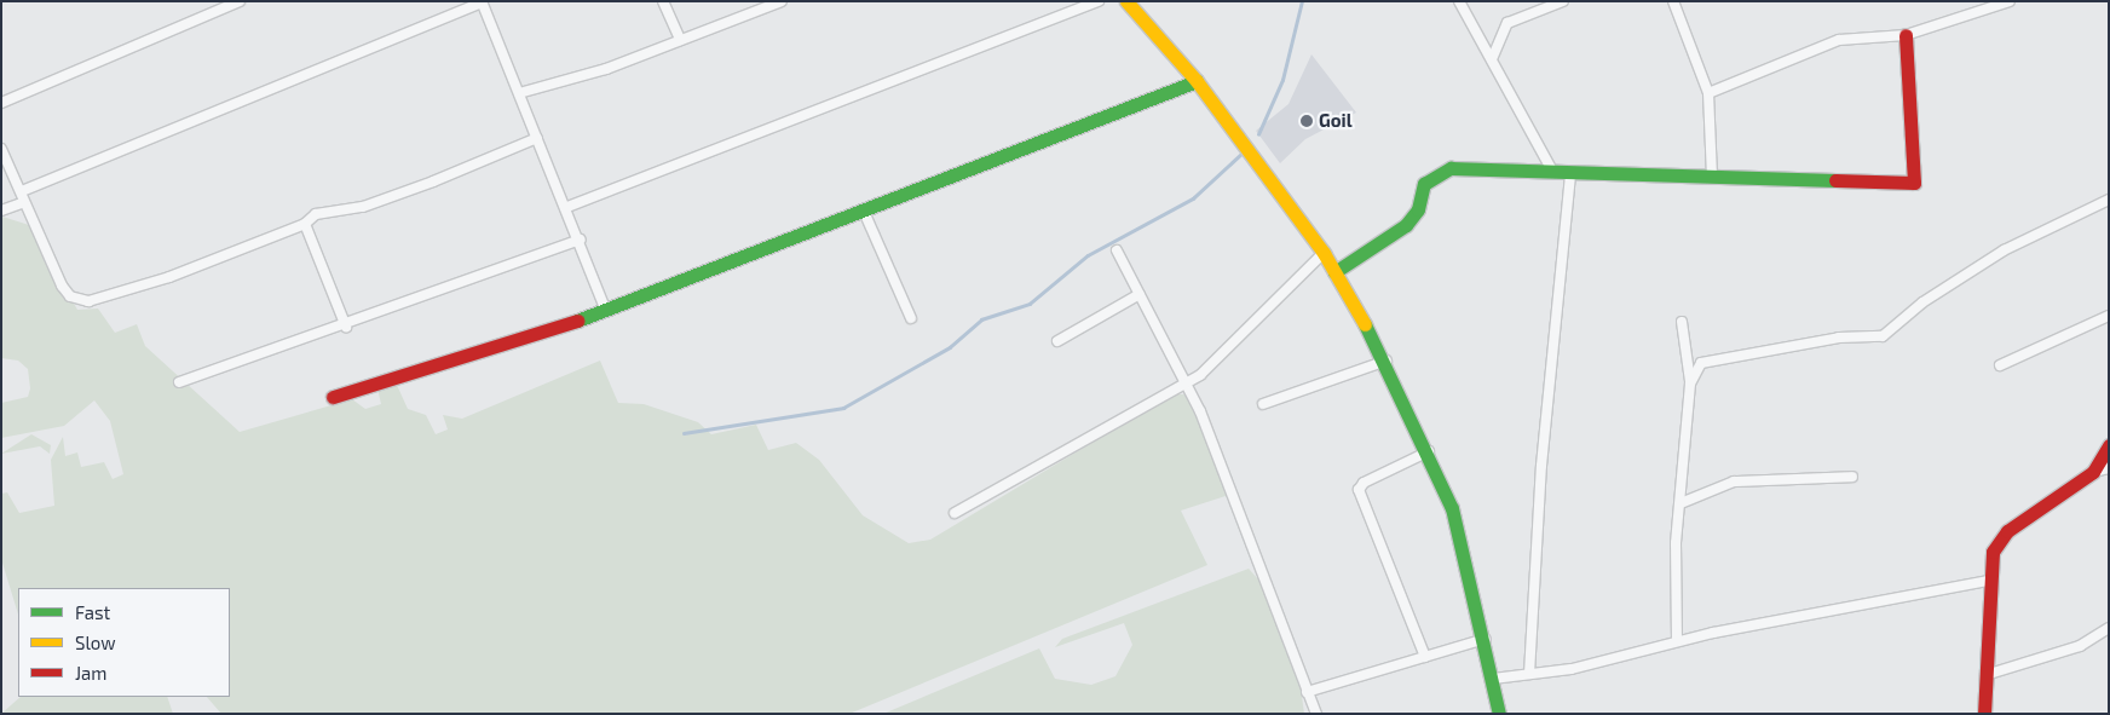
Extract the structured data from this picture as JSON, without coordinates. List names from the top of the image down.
{
  "places": ["Goil"],
  "legend": ["Fast", "Slow", "Jam"]
}
